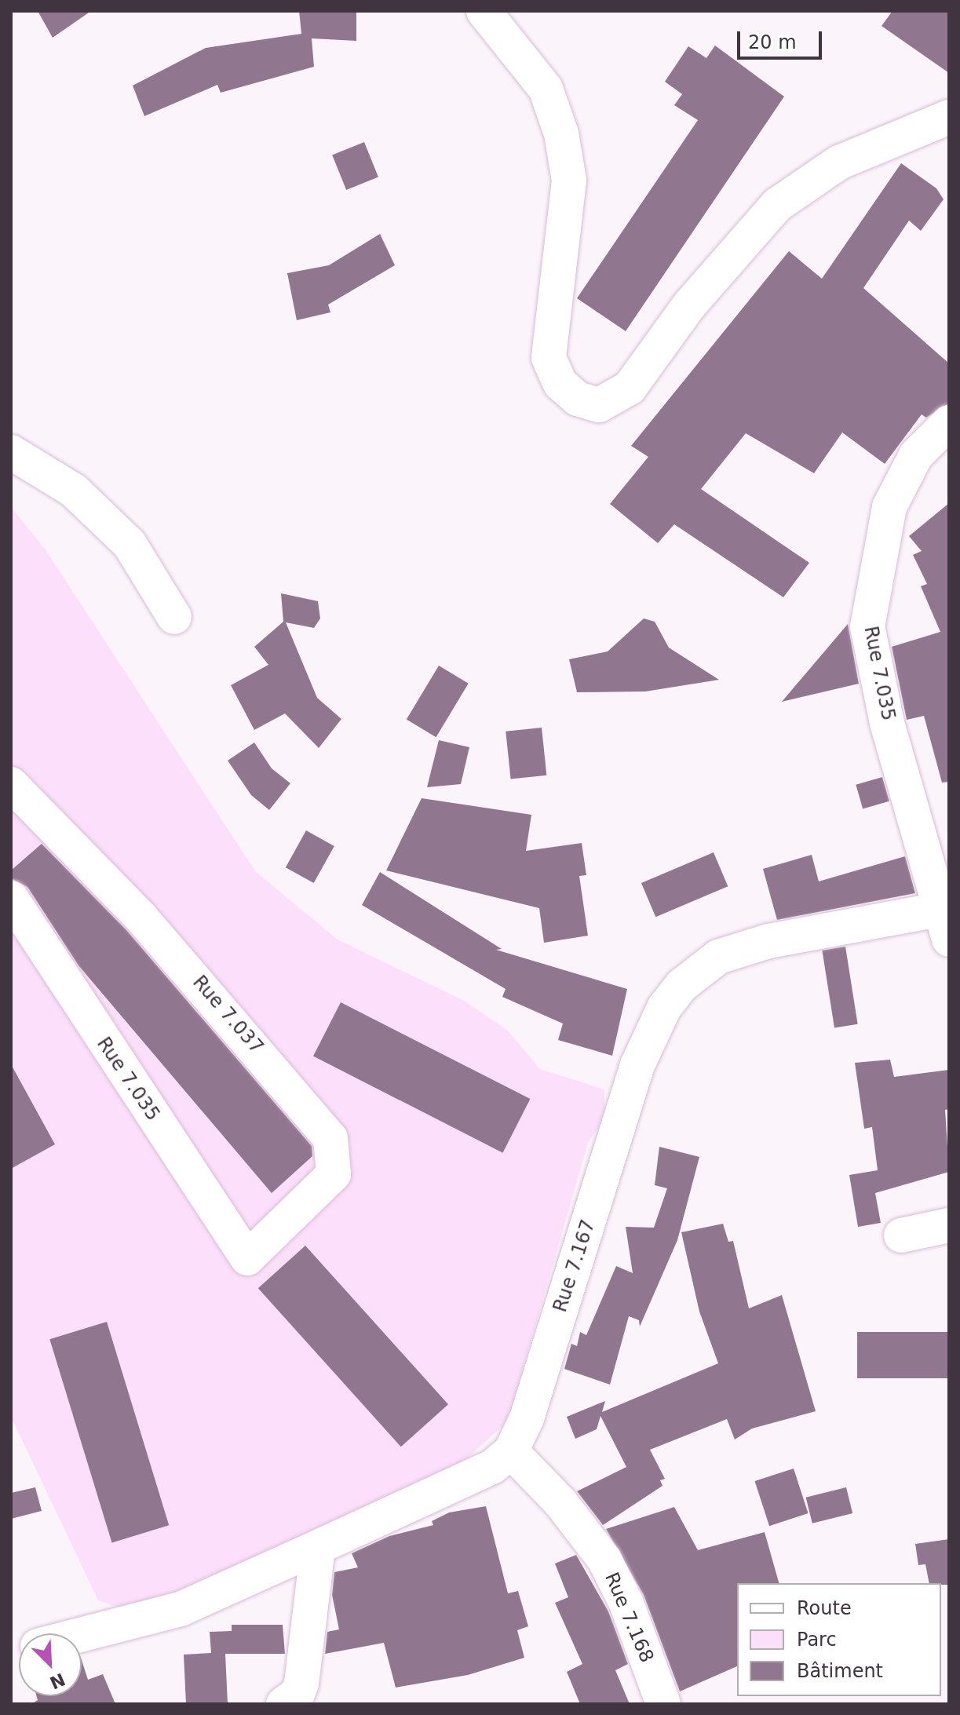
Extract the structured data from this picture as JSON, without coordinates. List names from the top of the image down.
{
  "streets": {
    "street": [
      "Rue 7.035",
      "Rue 7.037",
      "Rue 7.167",
      "Rue 7.168"
    ]
  },
  "crossings": [
    ["Rue 7.035", "Rue 7.037"],
    ["Rue 7.035", "Rue 7.167"],
    ["Rue 7.167", "Rue 7.168"]
  ],
  "legend": ["Route", "Parc", "Bâtiment"],
  "scale_bar": "20 m",
  "north": "bottom right"
}
